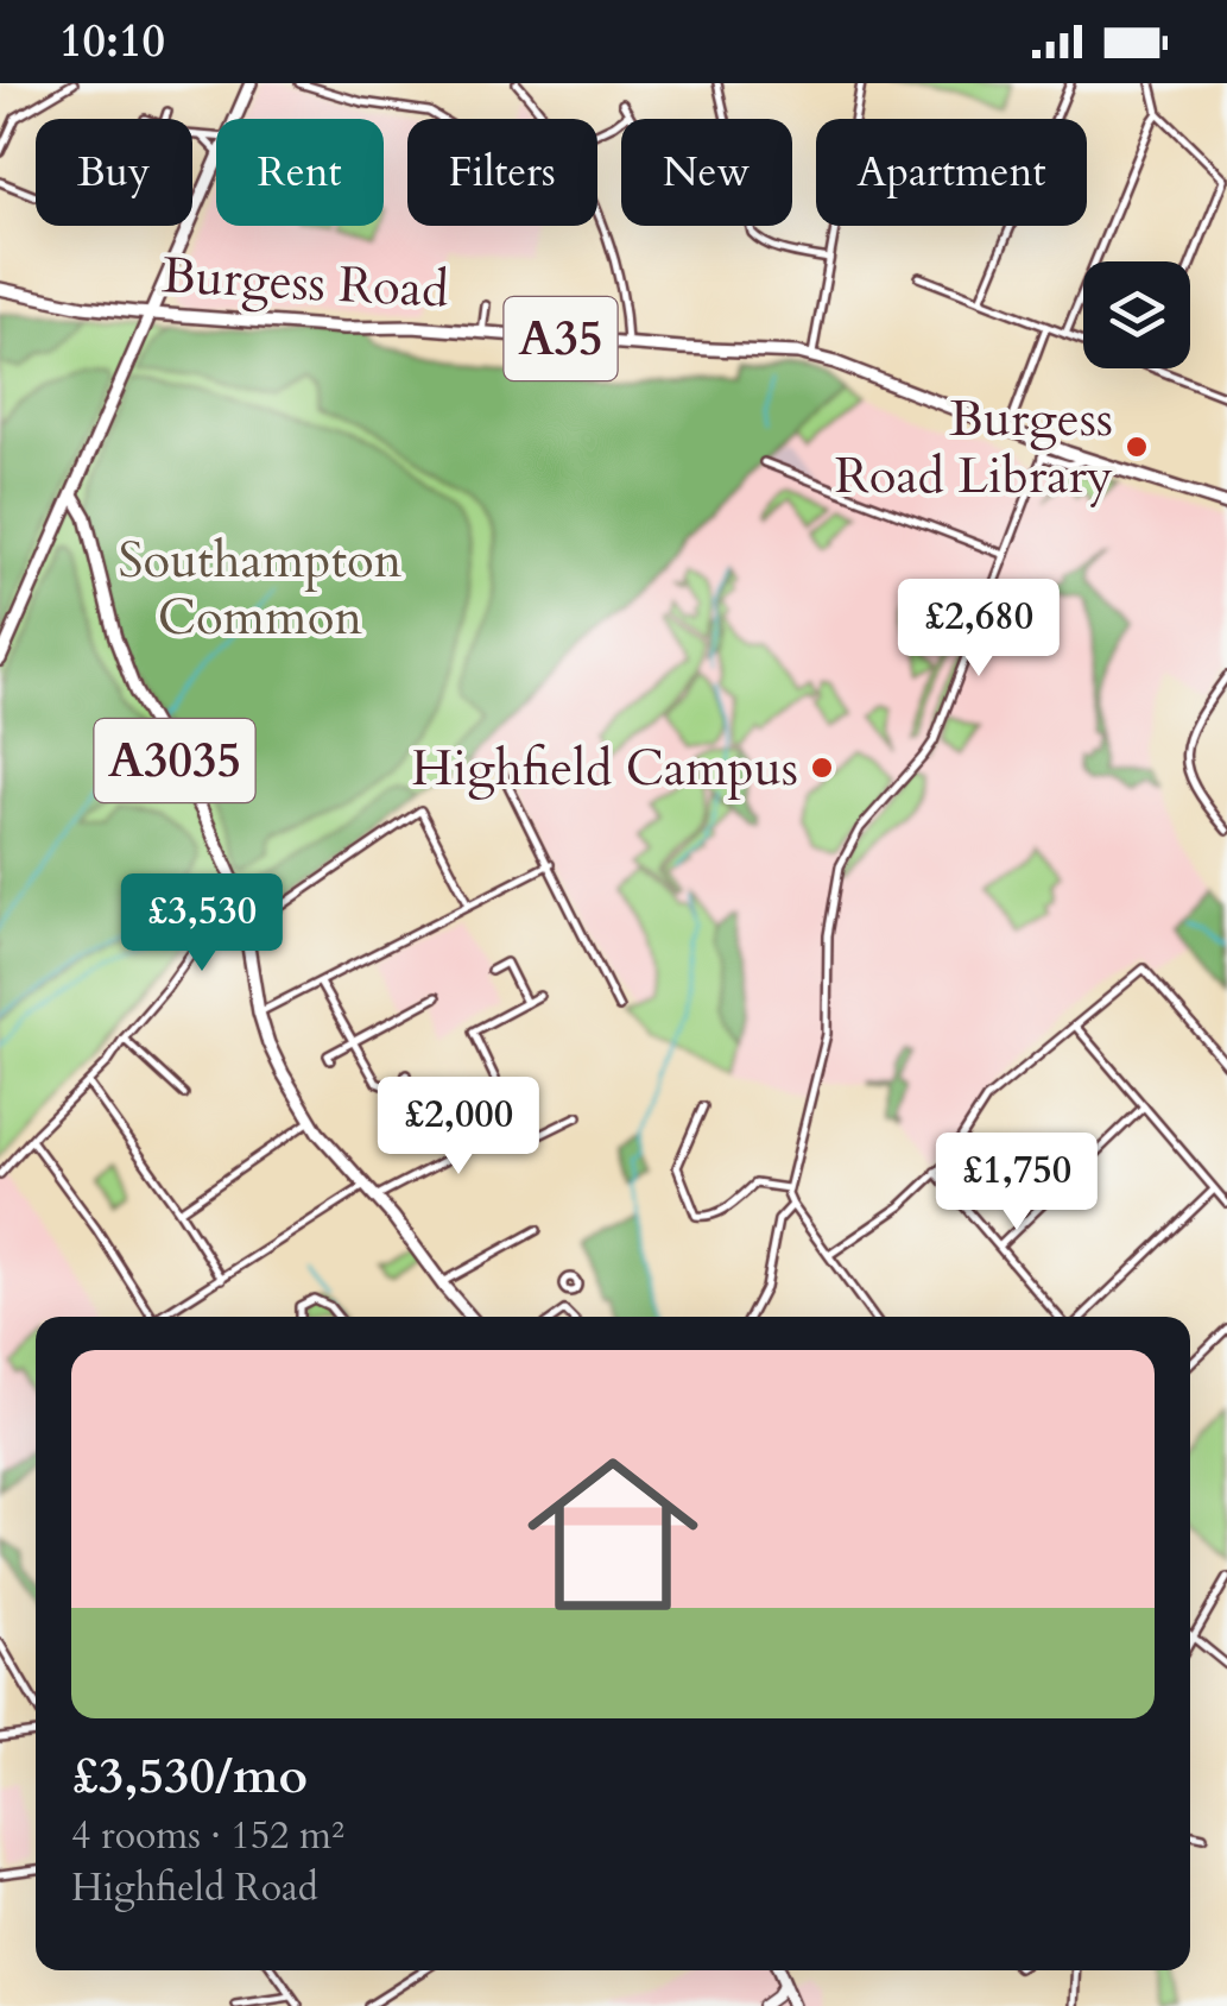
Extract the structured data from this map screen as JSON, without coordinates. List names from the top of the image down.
{
  "streets": {
    "main road": ["Burgess Road", "A35", "A3035"]
  },
  "parks": ["Southampton Common"],
  "places": ["Burgess Road Library", "Highfield Campus"],
  "page": {
    "status": "10:10",
    "chip": [
      "Buy",
      "Rent",
      "Filters",
      "New",
      "Apartment"
    ],
    "price": [
      "£2,680",
      "£3,530",
      "£2,000",
      "£1,750"
    ],
    "list": [
      {
        "name": "£3,530/mo",
        "note": "4 rooms · 152 m² · Highfield Road"
      }
    ]
  }
}
